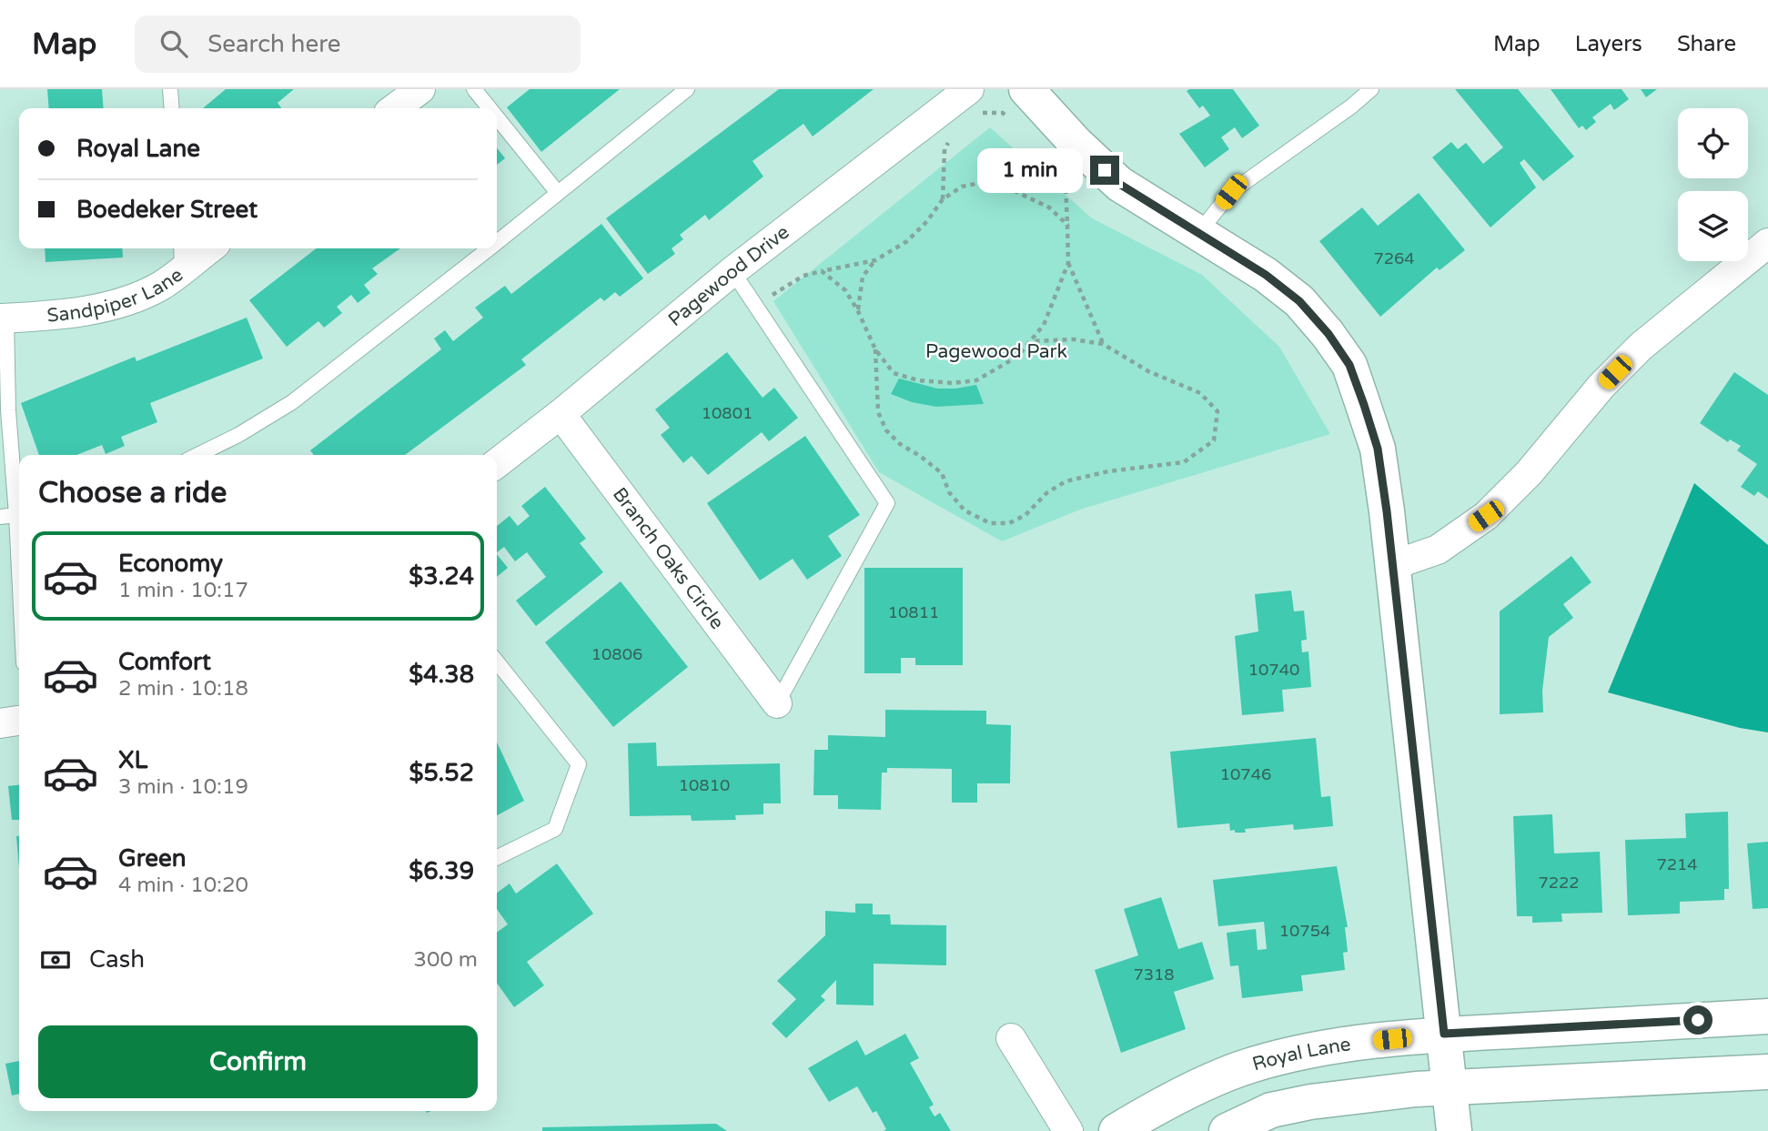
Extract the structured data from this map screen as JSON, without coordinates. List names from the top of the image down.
{
  "streets": {
    "main road": ["Royal Lane"],
    "street": ["Pagewood Drive", "Sandpiper Lane", "Branch Oaks Circle"]
  },
  "crossings": [
    ["Pagewood Drive", "Branch Oaks Circle"]
  ],
  "parks": ["Pagewood Park"],
  "house_numbers": [
    "7264",
    "10801",
    "10811",
    "10806",
    "10740",
    "10746",
    "10810",
    "7214",
    "7222",
    "10754",
    "7318"
  ],
  "page": {
    "header": "Map",
    "search": "Search here",
    "nav": ["Map", "Layers", "Share"],
    "banner": ["Royal Lane", "Boedeker Street"],
    "bubble": "1 min",
    "heading": "Choose a ride",
    "list": [
      {
        "name": "Economy",
        "note": "1 min · 10:17",
        "value": "$3.24"
      },
      {
        "name": "Comfort",
        "note": "2 min · 10:18",
        "value": "$4.38"
      },
      {
        "name": "XL",
        "note": "3 min · 10:19",
        "value": "$5.52"
      },
      {
        "name": "Green",
        "note": "4 min · 10:20",
        "value": "$6.39"
      }
    ],
    "pay": ["Cash", "300 m"],
    "buttons": "Confirm"
  }
}
